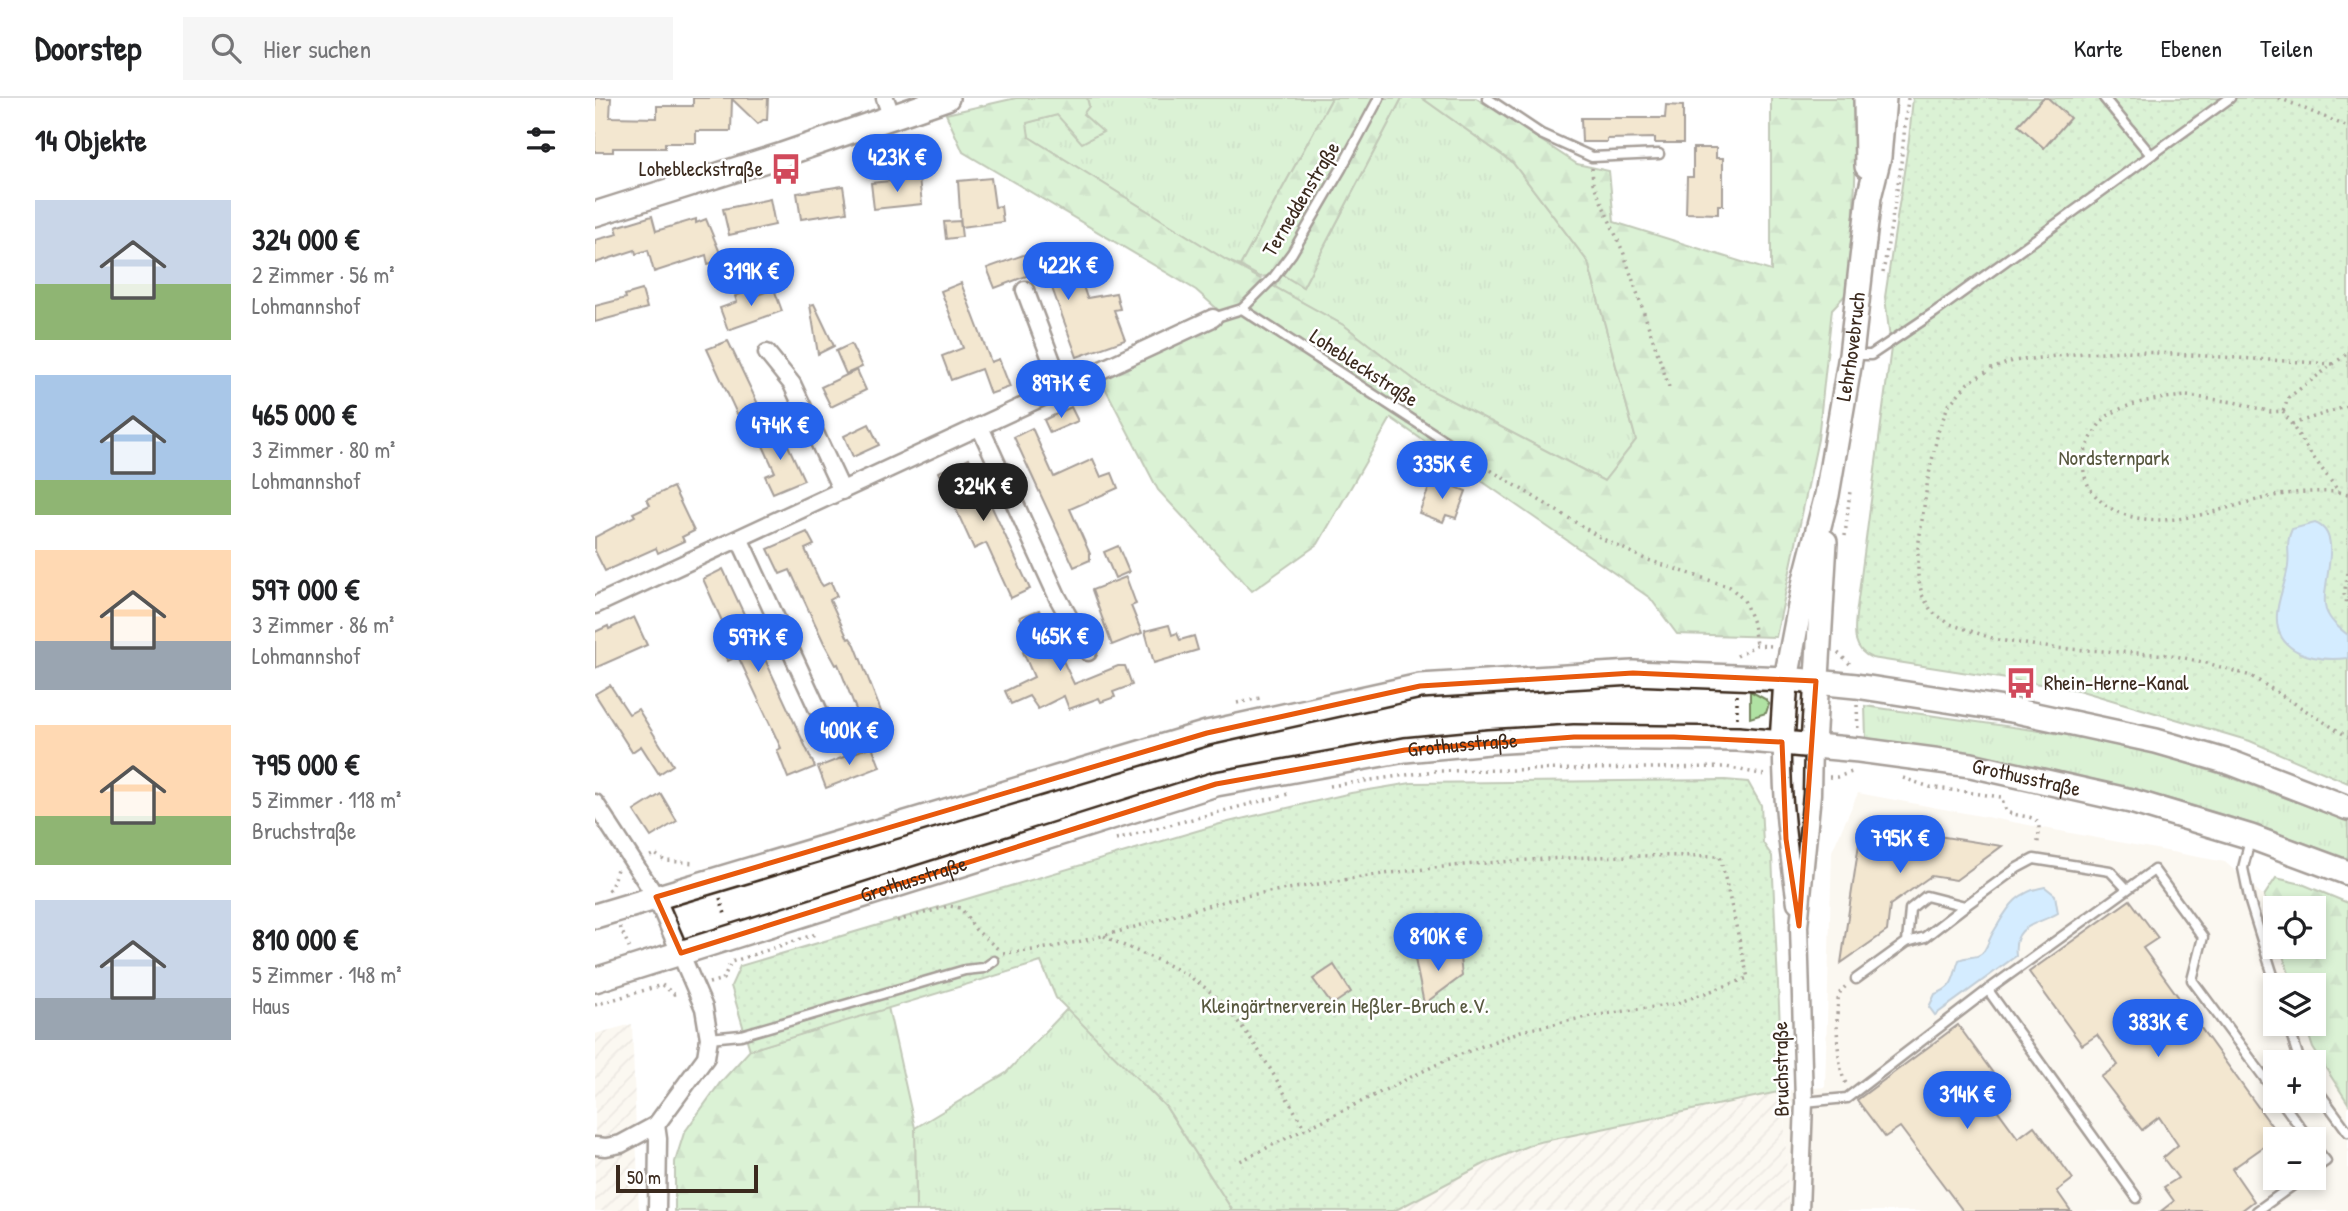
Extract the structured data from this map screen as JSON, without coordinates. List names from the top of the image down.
{
  "streets": {
    "main road": ["Lehrhovebruch", "Grothusstraße"],
    "street": ["Bruchstraße"],
    "lane": ["Terneddenstraße", "Lohebleckstraße"]
  },
  "crossings": [
    ["Terneddenstraße", "Lohebleckstraße"],
    ["Lehrhovebruch", "Grothusstraße"],
    ["Lehrhovebruch", "Bruchstraße"],
    ["Grothusstraße", "Bruchstraße"]
  ],
  "parks": ["Nordsternpark", "Kleingärtnerverein Heßler-Bruch e.V."],
  "places": {
    "bus stop": ["Lohebleckstraße", "Rhein-Herne-Kanal"]
  },
  "scale_bar": "50 m",
  "page": {
    "header": "Doorstep",
    "search": "Hier suchen",
    "nav": ["Karte", "Ebenen", "Teilen"],
    "heading": "14 Objekte",
    "price": [
      "423K €",
      "422K €",
      "319K €",
      "897K €",
      "474K €",
      "335K €",
      "324K €",
      "465K €",
      "597K €",
      "400K €",
      "795K €",
      "810K €",
      "383K €",
      "314K €"
    ],
    "list": [
      {
        "name": "324 000 €",
        "note": "2 Zimmer · 56 m² · Lohmannshof"
      },
      {
        "name": "465 000 €",
        "note": "3 Zimmer · 80 m² · Lohmannshof"
      },
      {
        "name": "597 000 €",
        "note": "3 Zimmer · 86 m² · Lohmannshof"
      },
      {
        "name": "795 000 €",
        "note": "5 Zimmer · 118 m² · Bruchstraße"
      },
      {
        "name": "810 000 €",
        "note": "5 Zimmer · 148 m² · Haus"
      }
    ],
    "map_buttons": ["+", "−"],
    "scale": "50 m"
  }
}
